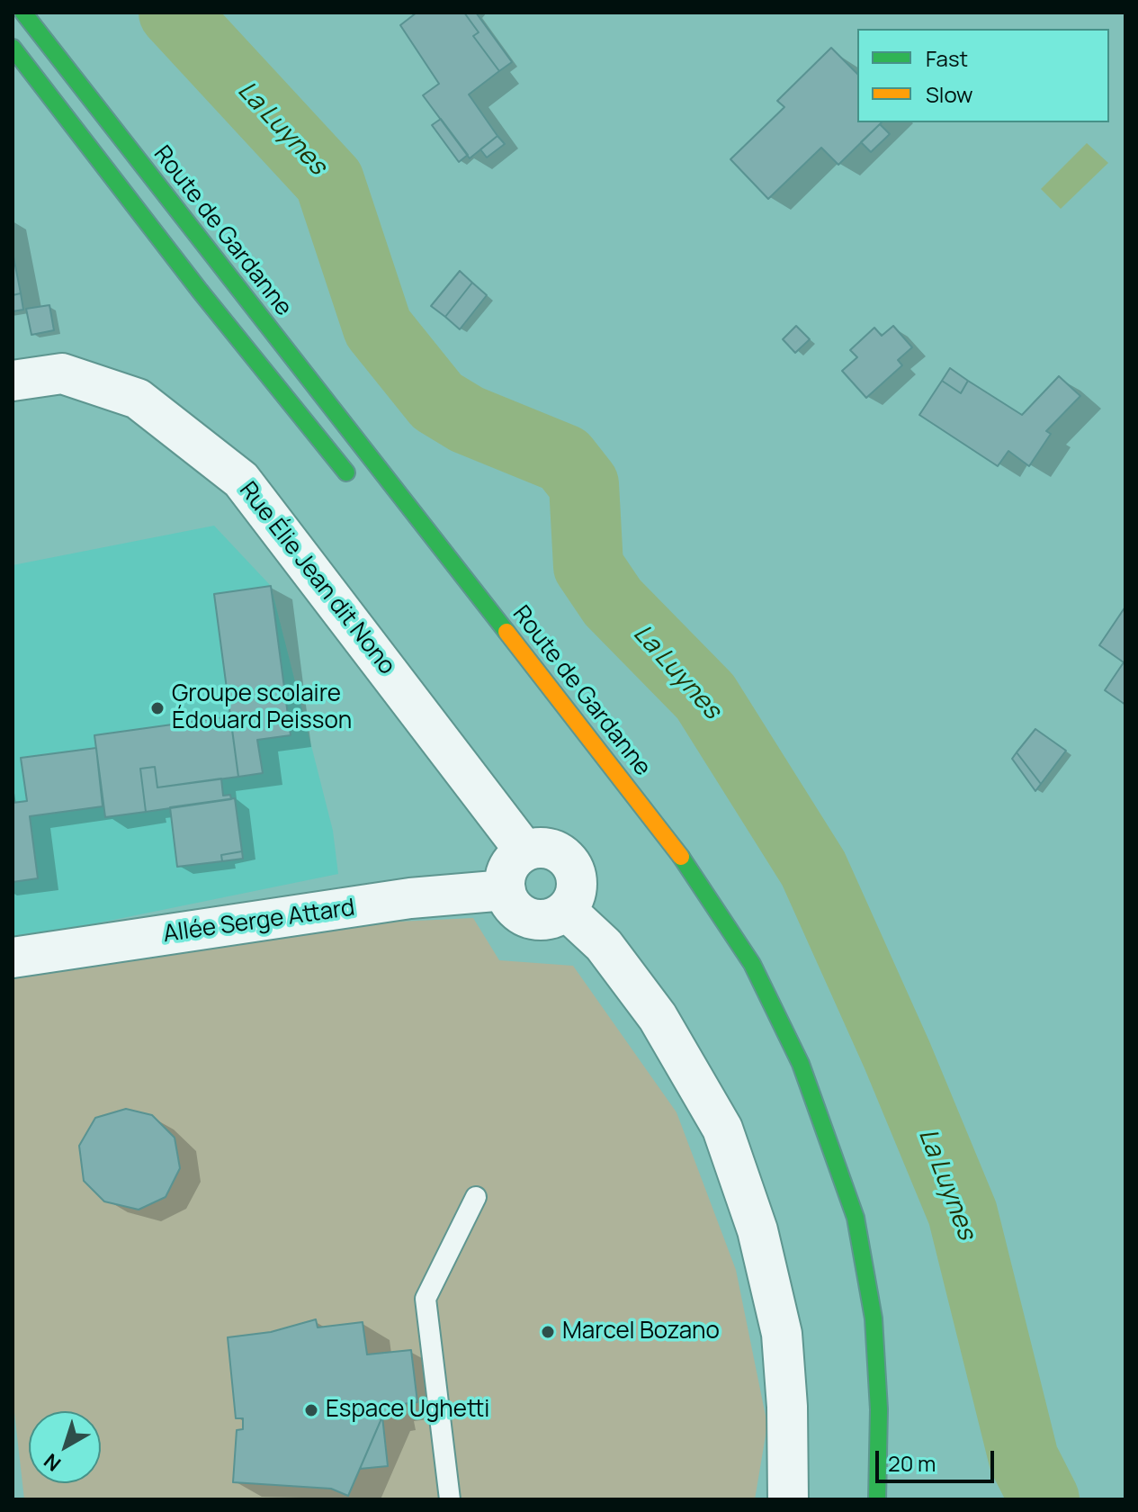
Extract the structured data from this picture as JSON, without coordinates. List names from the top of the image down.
{
  "streets": {
    "main road": ["Route de Gardanne"],
    "street": ["Rue Élie Jean dit Nono", "Allée Serge Attard"]
  },
  "crossings": [
    ["Rue Élie Jean dit Nono", "Allée Serge Attard"]
  ],
  "water": ["La Luynes"],
  "places": ["Groupe scolaire Édouard Peisson", "Marcel Bozano", "Espace Ughetti"],
  "legend": ["Fast", "Slow"],
  "scale_bar": "20 m",
  "north": "bottom left"
}
